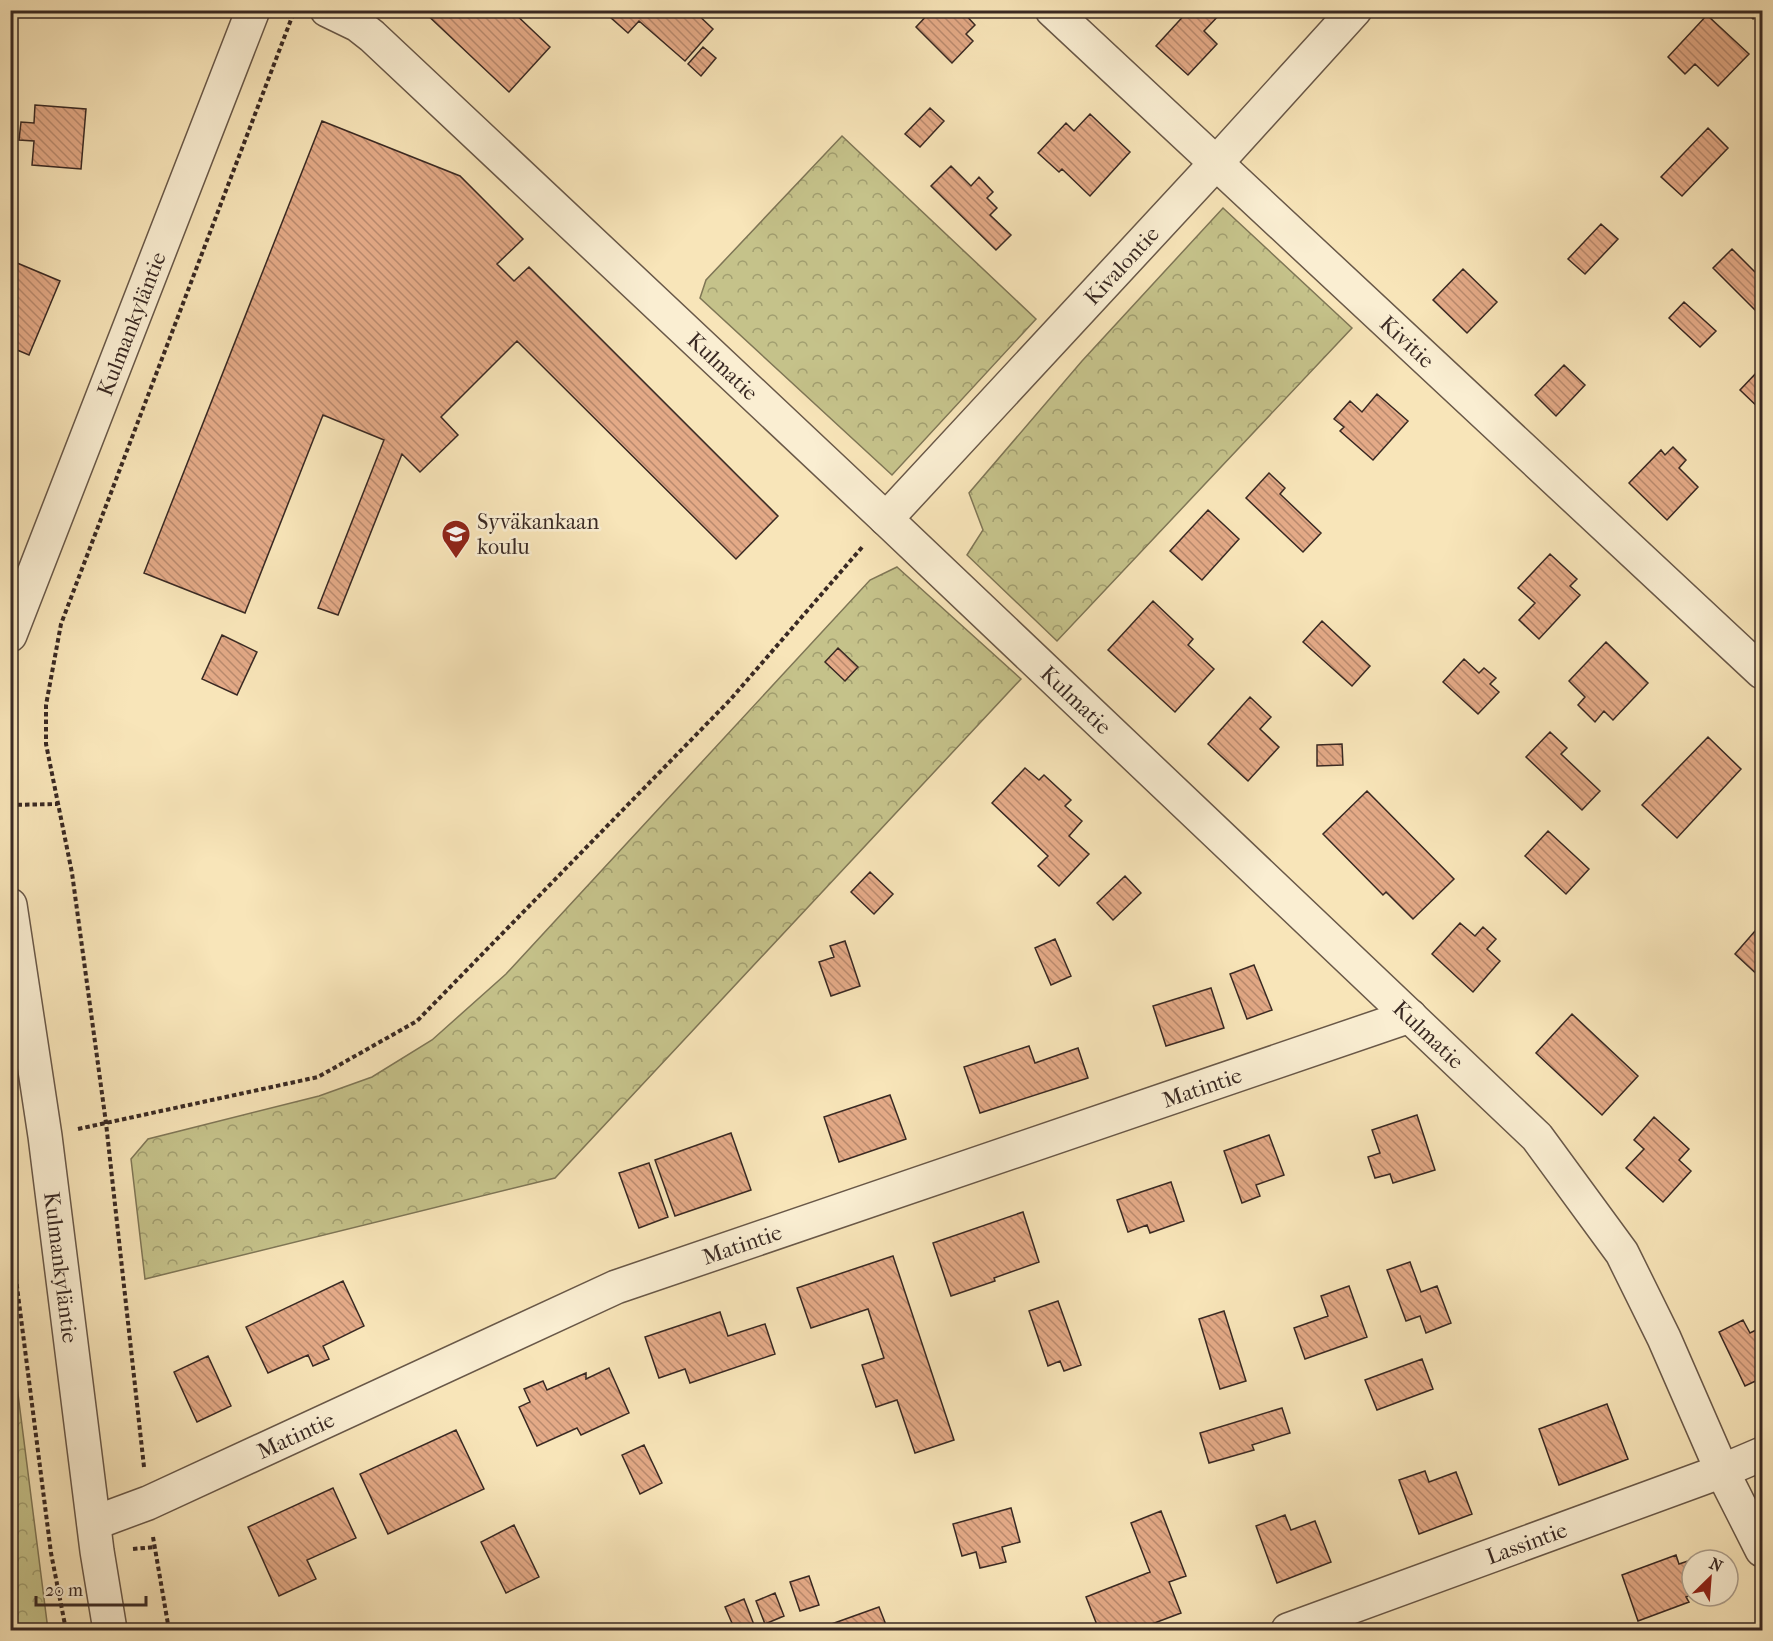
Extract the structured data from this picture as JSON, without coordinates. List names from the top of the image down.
{
  "streets": {
    "street": [
      "Kivalontie",
      "Kulmankyläntie",
      "Kivitie",
      "Kulmatie",
      "Matintie",
      "Lassintie"
    ]
  },
  "crossings": [
    ["Kivalontie", "Kivitie"],
    ["Kivalontie", "Kulmatie"],
    ["Kulmankyläntie", "Matintie"],
    ["Kulmatie", "Matintie"],
    ["Kulmatie", "Lassintie"]
  ],
  "places": {
    "school or university": ["Syväkankaan koulu"]
  },
  "scale_bar": "20 m",
  "north": "top right"
}
